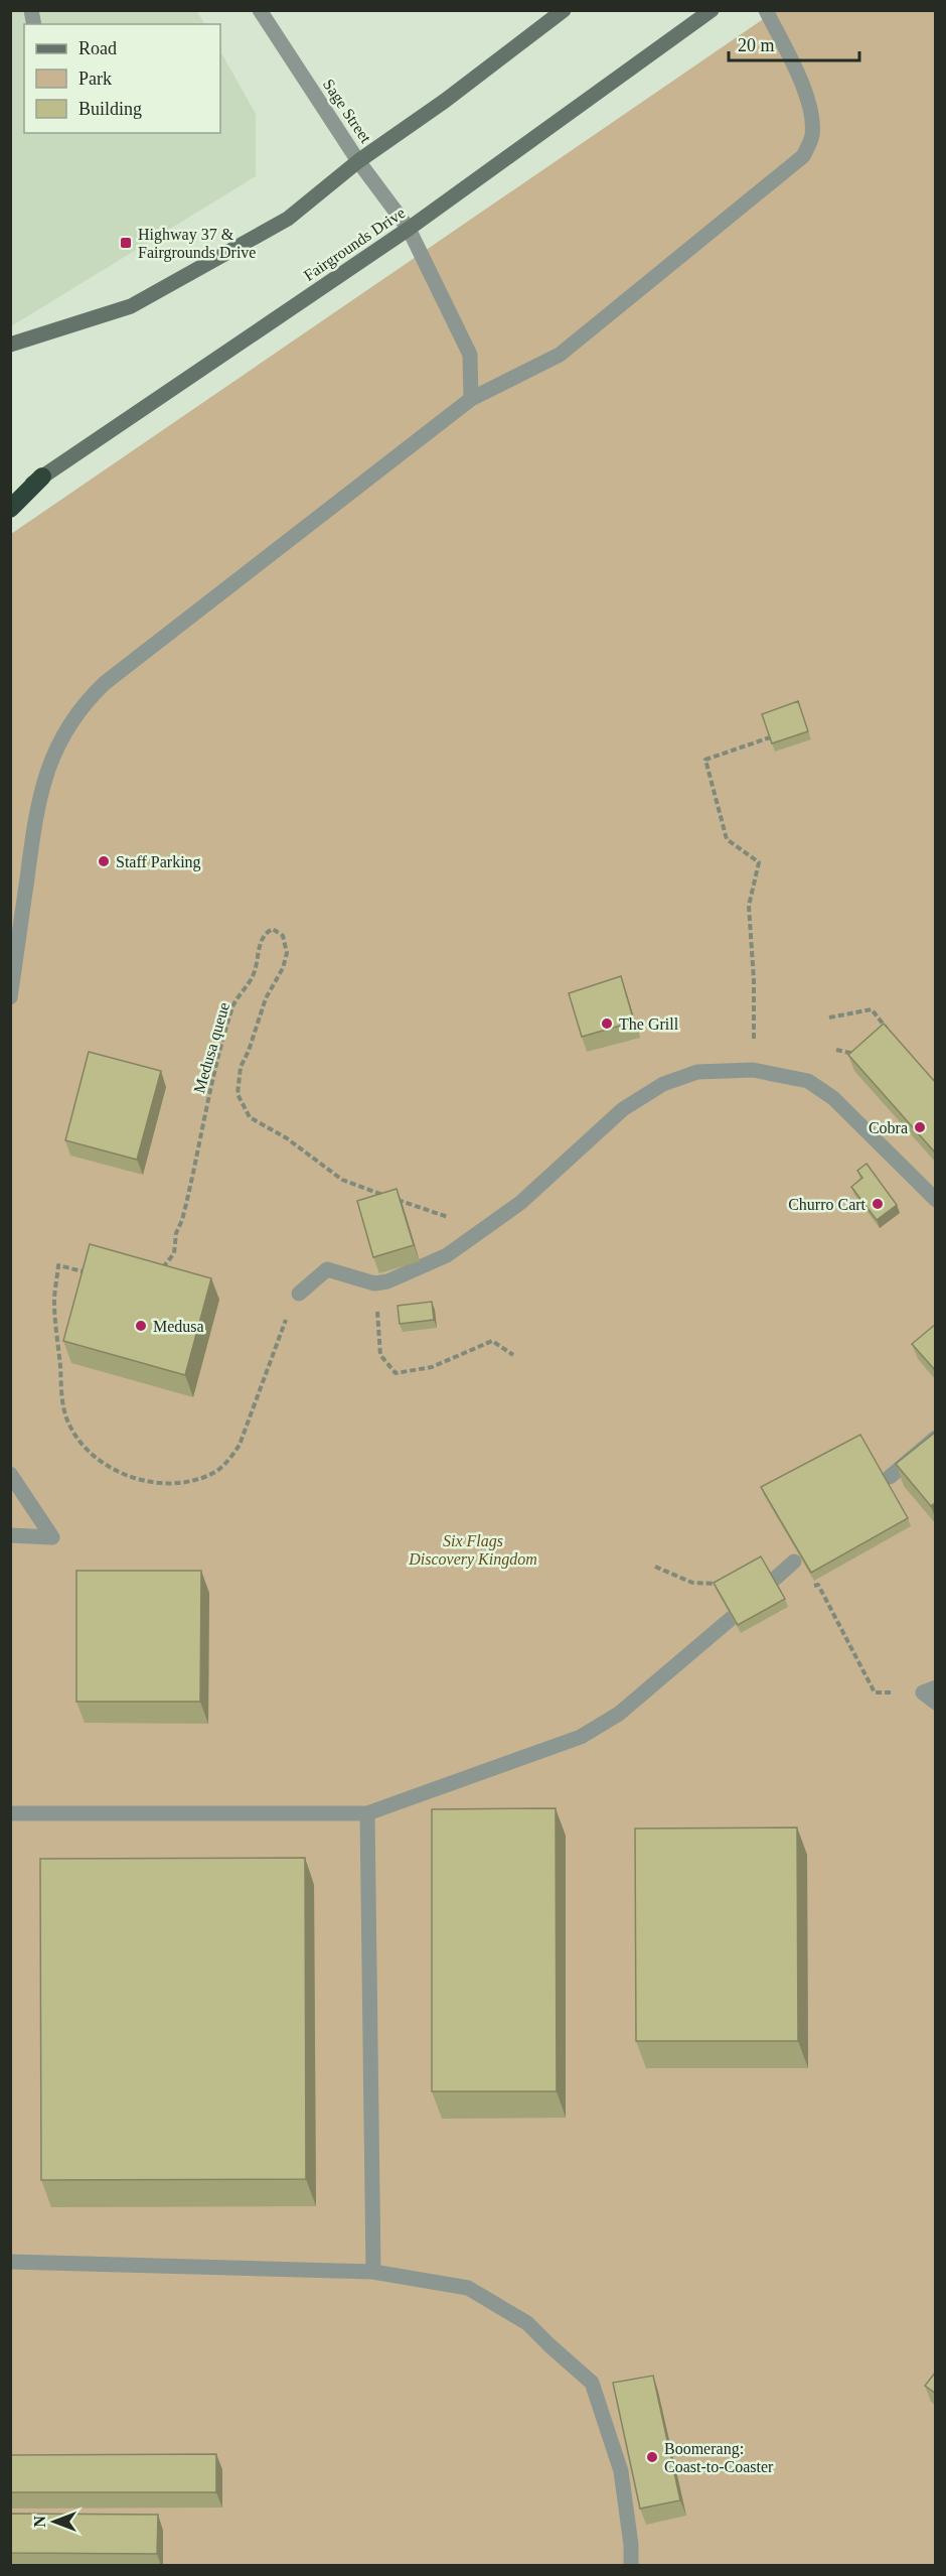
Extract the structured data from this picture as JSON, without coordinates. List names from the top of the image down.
{
  "streets": {
    "main road": ["Fairgrounds Drive"],
    "street": ["Sage Street"],
    "path": ["Medusa queue"]
  },
  "crossings": [
    ["Sage Street", "Fairgrounds Drive"]
  ],
  "parks": ["Six Flags Discovery Kingdom"],
  "places": {
    "transit": ["Highway 37 & Fairgrounds Drive"],
    "other": [
      "Staff Parking",
      "The Grill",
      "Cobra",
      "Churro Cart",
      "Medusa",
      "Boomerang: Coast-to-Coaster"
    ]
  },
  "legend": ["Road", "Park", "Building"],
  "scale_bar": "20 m",
  "north": "left"
}
